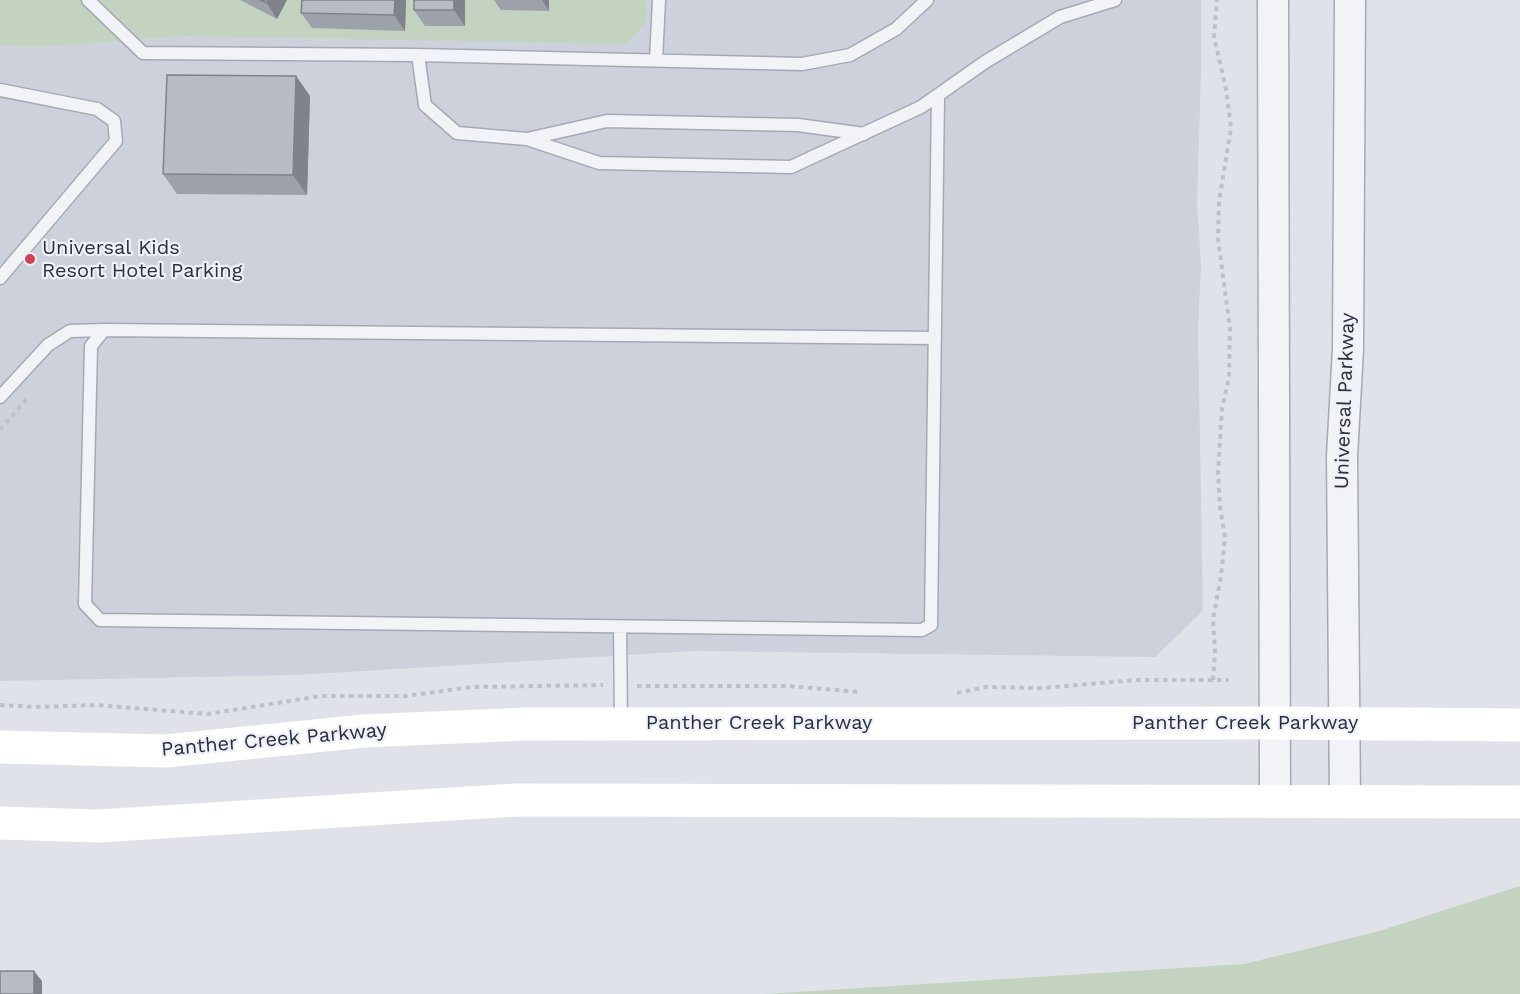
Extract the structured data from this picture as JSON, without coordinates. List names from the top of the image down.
{
  "streets": {
    "main road": ["Panther Creek Parkway"],
    "street": ["Universal Parkway"]
  },
  "crossings": [
    ["Universal Parkway", "Panther Creek Parkway"]
  ],
  "places": ["Universal Kids Resort Hotel Parking"]
}
